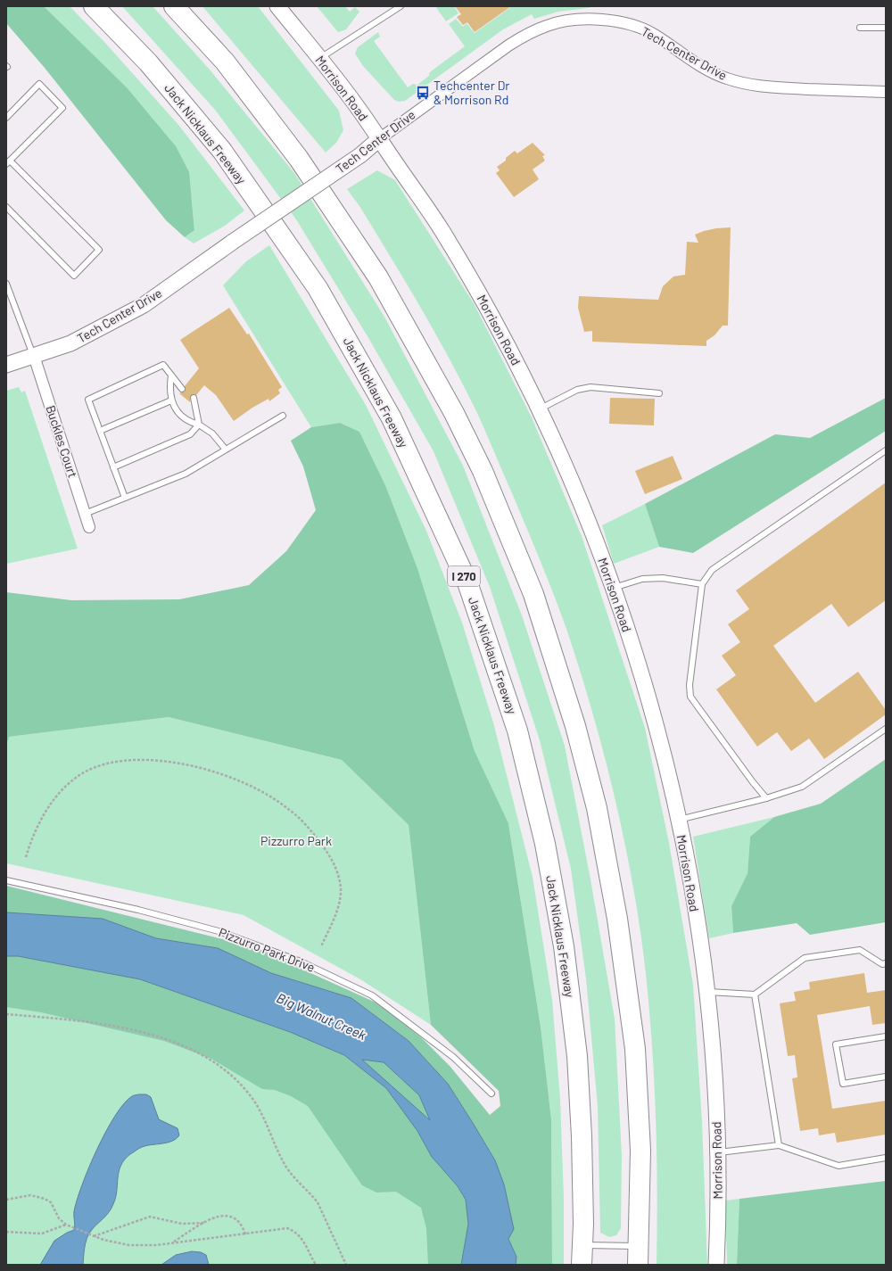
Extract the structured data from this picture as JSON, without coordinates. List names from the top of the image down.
{
  "streets": {
    "highway": ["Jack Nicklaus Freeway", "I 270"],
    "street": ["Tech Center Drive", "Morrison Road", "Buckles Court"],
    "lane": ["Pizzurro Park Drive"]
  },
  "crossings": [
    ["Tech Center Drive", "Morrison Road"],
    ["Tech Center Drive", "Buckles Court"]
  ],
  "water": ["Big Walnut Creek"],
  "parks": ["Pizzurro Park"],
  "places": {
    "bus stop": ["Techcenter Dr & Morrison Rd"]
  }
}
